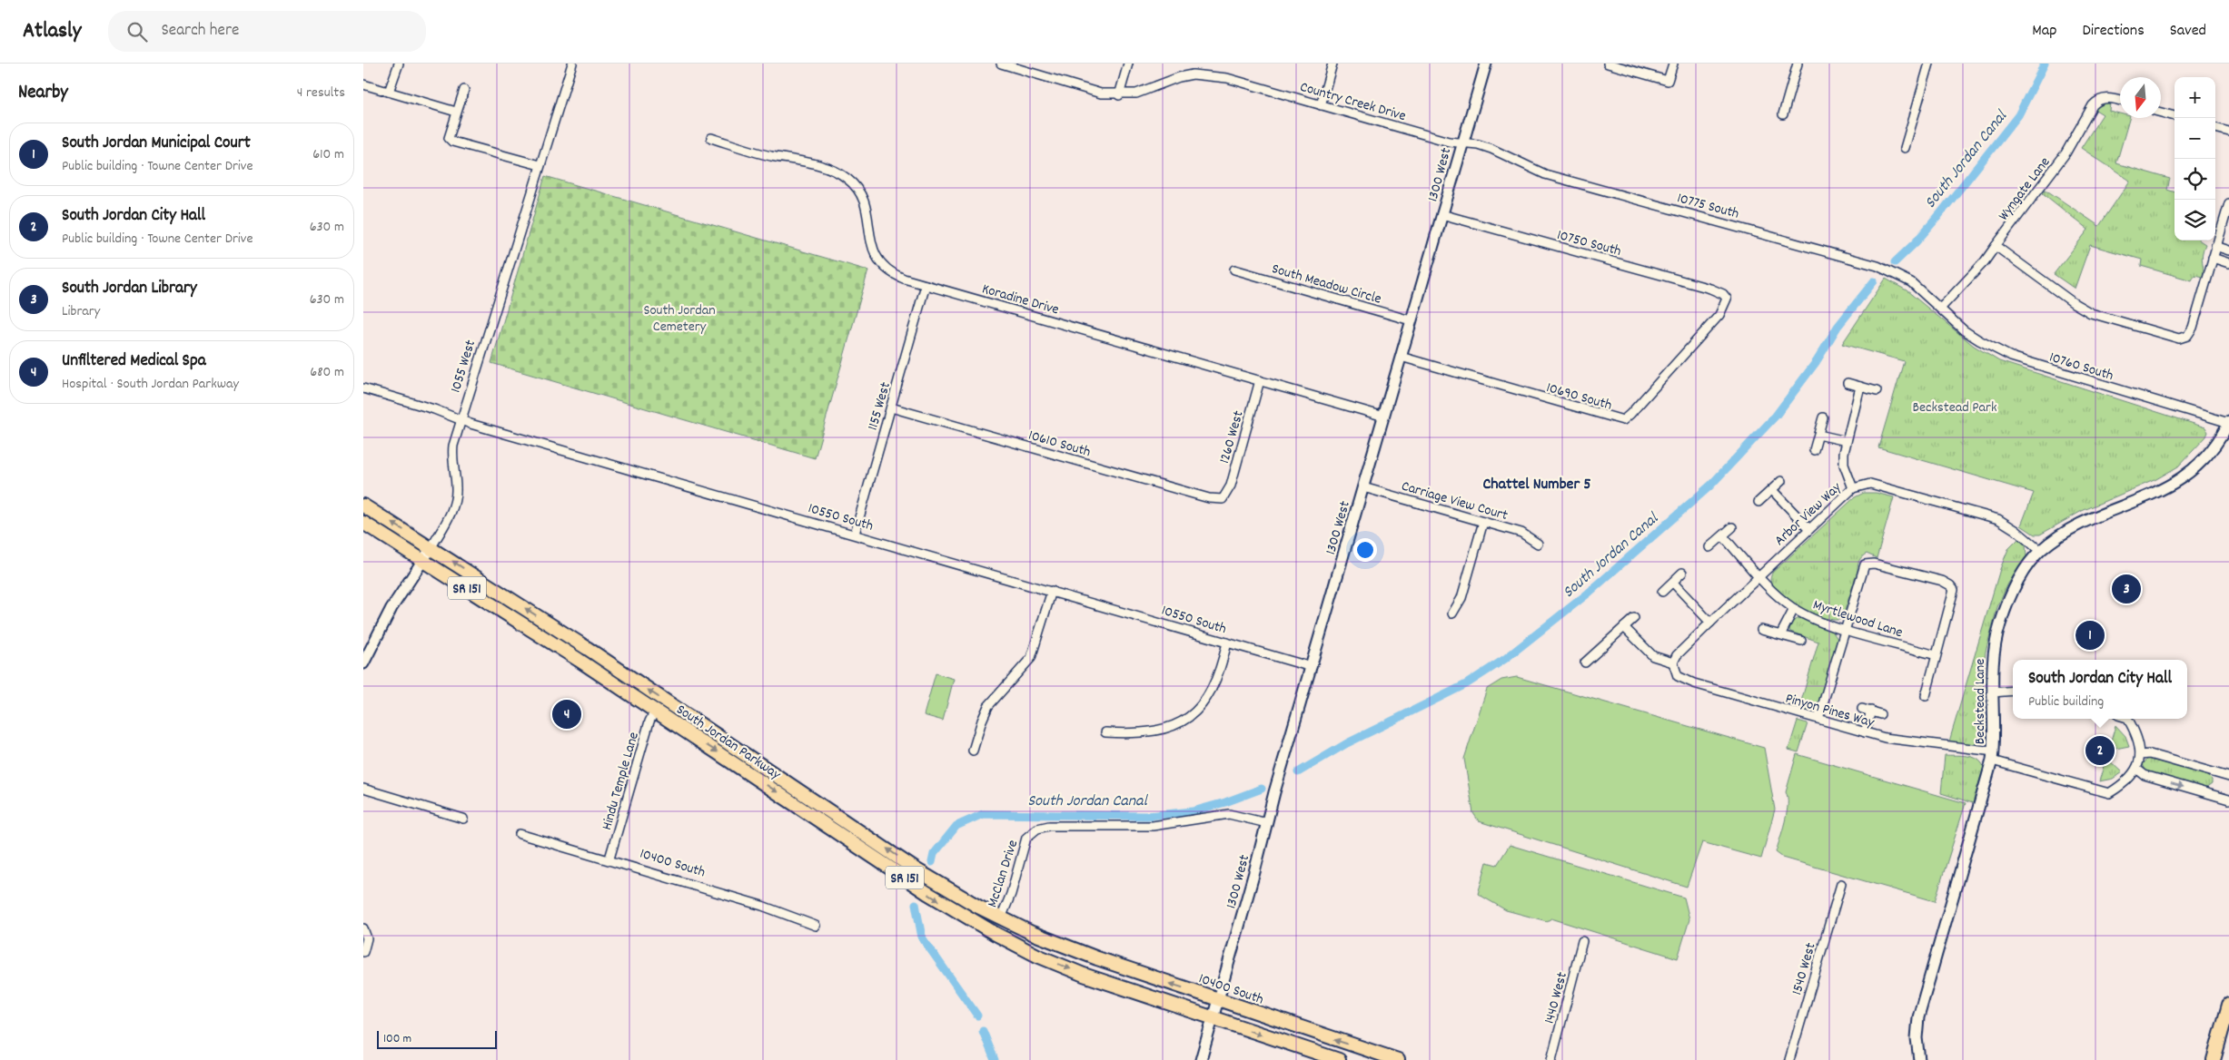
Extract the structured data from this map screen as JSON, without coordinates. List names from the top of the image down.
{
  "streets": {
    "main road": ["SR 151", "South Jordan Parkway", "10400 South"],
    "street": [
      "Country Creek Drive",
      "1300 West",
      "Wyngate Lane",
      "10775 South",
      "10750 South",
      "South Meadow Circle",
      "Koradine Drive",
      "10760 South",
      "1055 West",
      "10690 South",
      "1155 West",
      "1260 West",
      "10610 South",
      "Carriage View Court",
      "Arbor View Way",
      "10550 South",
      "Myrtlewood Lane",
      "Beckstead Lane",
      "Pinyon Pines Way",
      "Hindu Temple Lane",
      "McClan Drive",
      "1540 West",
      "1440 West"
    ]
  },
  "crossings": [
    ["Country Creek Drive", "1300 West"],
    ["Country Creek Drive", "10775 South"],
    ["1300 West", "10775 South"],
    ["1300 West", "10750 South"],
    ["1300 West", "South Meadow Circle"],
    ["1300 West", "Koradine Drive"],
    ["1300 West", "10690 South"],
    ["1300 West", "Carriage View Court"],
    ["1300 West", "10550 South"],
    ["1300 West", "SR 151"],
    ["1300 West", "South Jordan Parkway"],
    ["1300 West", "10400 South"],
    ["1300 West", "McClan Drive"],
    ["Wyngate Lane", "10775 South"],
    ["Wyngate Lane", "10760 South"],
    ["10775 South", "10760 South"],
    ["10750 South", "10690 South"],
    ["Koradine Drive", "1155 West"],
    ["Koradine Drive", "1260 West"],
    ["10760 South", "Beckstead Lane"],
    ["1055 West", "10550 South"],
    ["1055 West", "South Jordan Parkway"],
    ["1155 West", "10610 South"],
    ["1155 West", "10550 South"],
    ["1260 West", "10610 South"],
    ["Arbor View Way", "Myrtlewood Lane"],
    ["Arbor View Way", "Beckstead Lane"],
    ["Arbor View Way", "Pinyon Pines Way"],
    ["SR 151", "South Jordan Parkway"],
    ["Beckstead Lane", "Pinyon Pines Way"],
    ["South Jordan Parkway", "Hindu Temple Lane"],
    ["South Jordan Parkway", "10400 South"],
    ["South Jordan Parkway", "McClan Drive"],
    ["Hindu Temple Lane", "10400 South"]
  ],
  "one_way": ["10400 South"],
  "districts": ["Chattel Number 5"],
  "water": ["South Jordan Canal"],
  "parks": ["South Jordan Cemetery", "Beckstead Park"],
  "scale_bar": "100 m",
  "north": "bottom",
  "page": {
    "header": "Atlasly",
    "search": "Search here",
    "nav": ["Map", "Directions", "Saved"],
    "heading": ["Nearby", "4 results"],
    "map_buttons": ["+", "−"],
    "list": [
      {
        "mark": "1",
        "name": "South Jordan Municipal Court",
        "note": "Public building · Towne Center Drive",
        "value": "610 m"
      },
      {
        "mark": "2",
        "name": "South Jordan City Hall",
        "note": "Public building · Towne Center Drive",
        "value": "630 m"
      },
      {
        "mark": "3",
        "name": "South Jordan Library",
        "note": "Library",
        "value": "630 m"
      },
      {
        "mark": "4",
        "name": "Unfiltered Medical Spa",
        "note": "Hospital · South Jordan Parkway",
        "value": "680 m"
      }
    ],
    "pins": [
      "3",
      "1",
      "4",
      "2"
    ],
    "popup": ["South Jordan City Hall", "Public building"],
    "scale": "100 m"
  }
}
